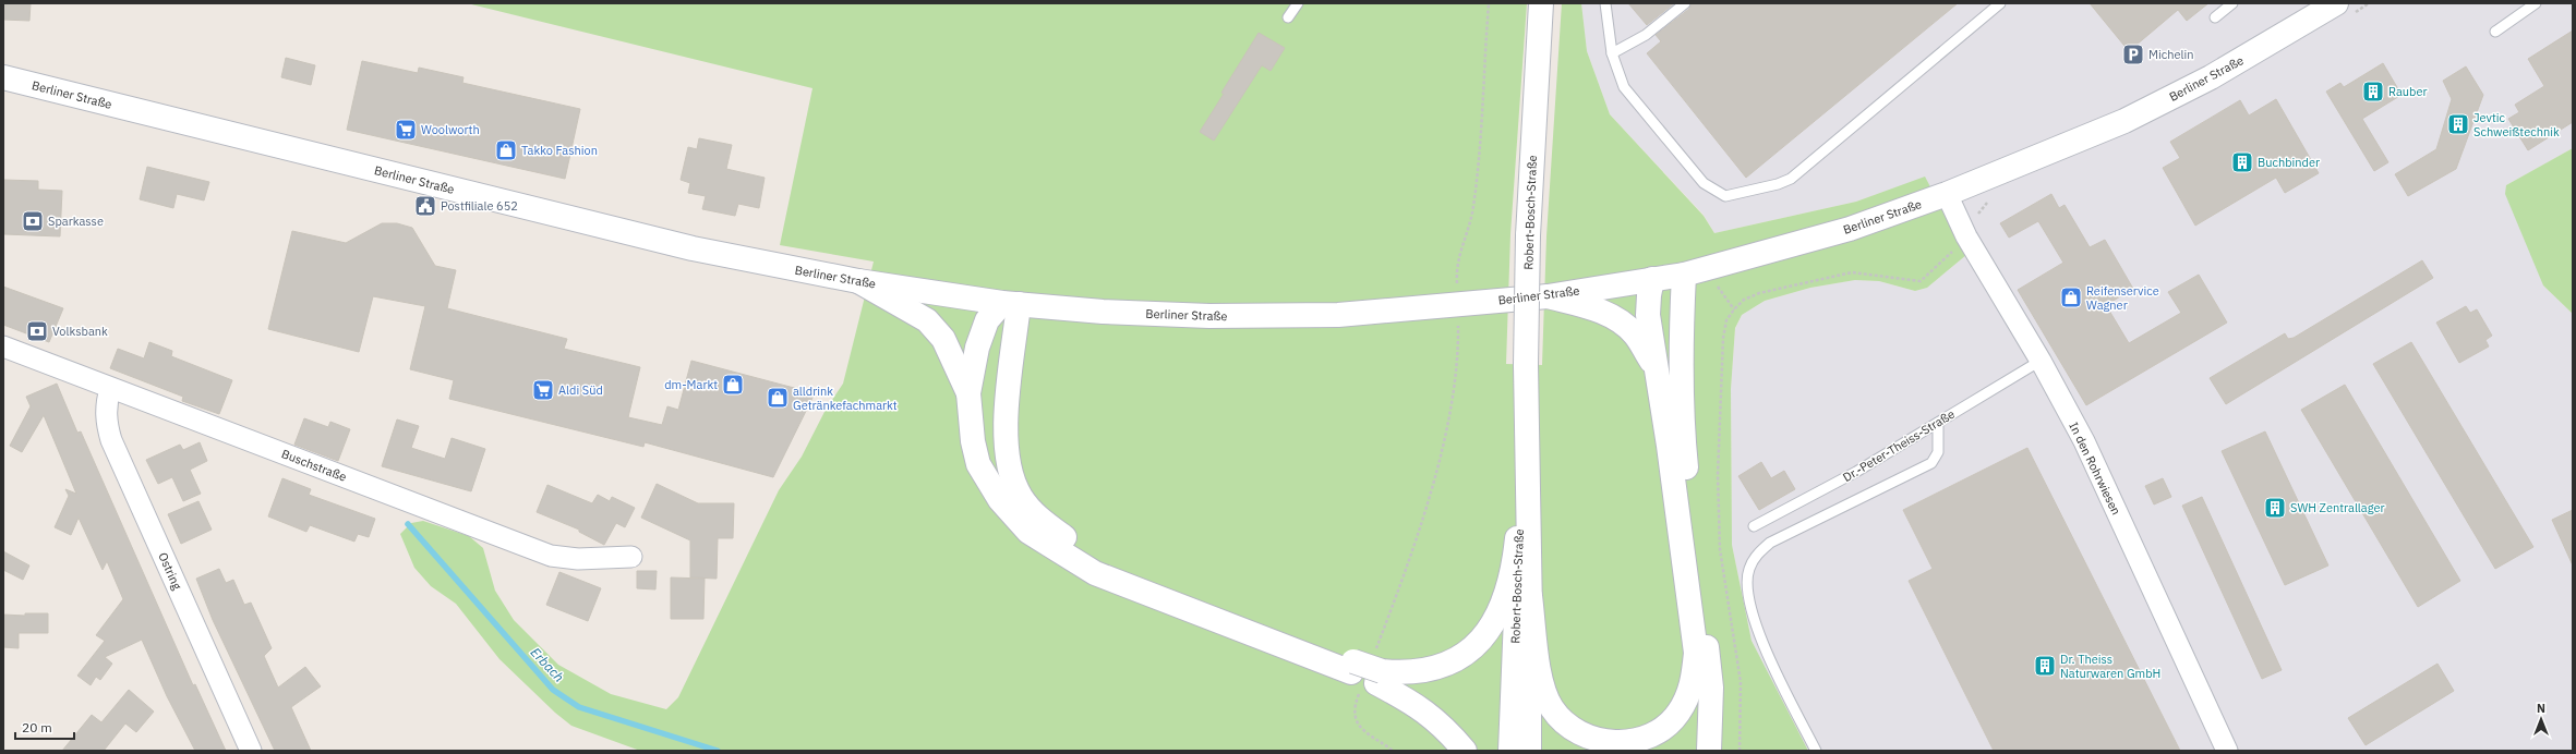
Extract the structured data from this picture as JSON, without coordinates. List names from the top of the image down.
{
  "streets": {
    "main road": ["Berliner Straße", "Robert-Bosch-Straße"],
    "street": ["Buschstraße", "In den Rohrwiesen", "Ostring"],
    "lane": ["Dr.-Peter-Theiss-Straße"]
  },
  "crossings": [
    ["Berliner Straße", "In den Rohrwiesen"],
    ["Dr.-Peter-Theiss-Straße", "In den Rohrwiesen"],
    ["Buschstraße", "Ostring"]
  ],
  "water": ["Erbach"],
  "places": {
    "parking": ["Michelin"],
    "building": [
      "Rauber",
      "Jevtic Schweißtechnik",
      "Buchbinder",
      "SWH Zentrallager",
      "Dr. Theiss Naturwaren GmbH"
    ],
    "supermarket": ["Woolworth", "Aldi Süd"],
    "shop": [
      "Takko Fashion",
      "Reifenservice Wagner",
      "dm-Markt",
      "alldrink Getränkefachmarkt"
    ],
    "public building": ["Postfiliale 652"],
    "bank": ["Sparkasse", "Volksbank"]
  },
  "scale_bar": "20 m",
  "north": "top"
}
